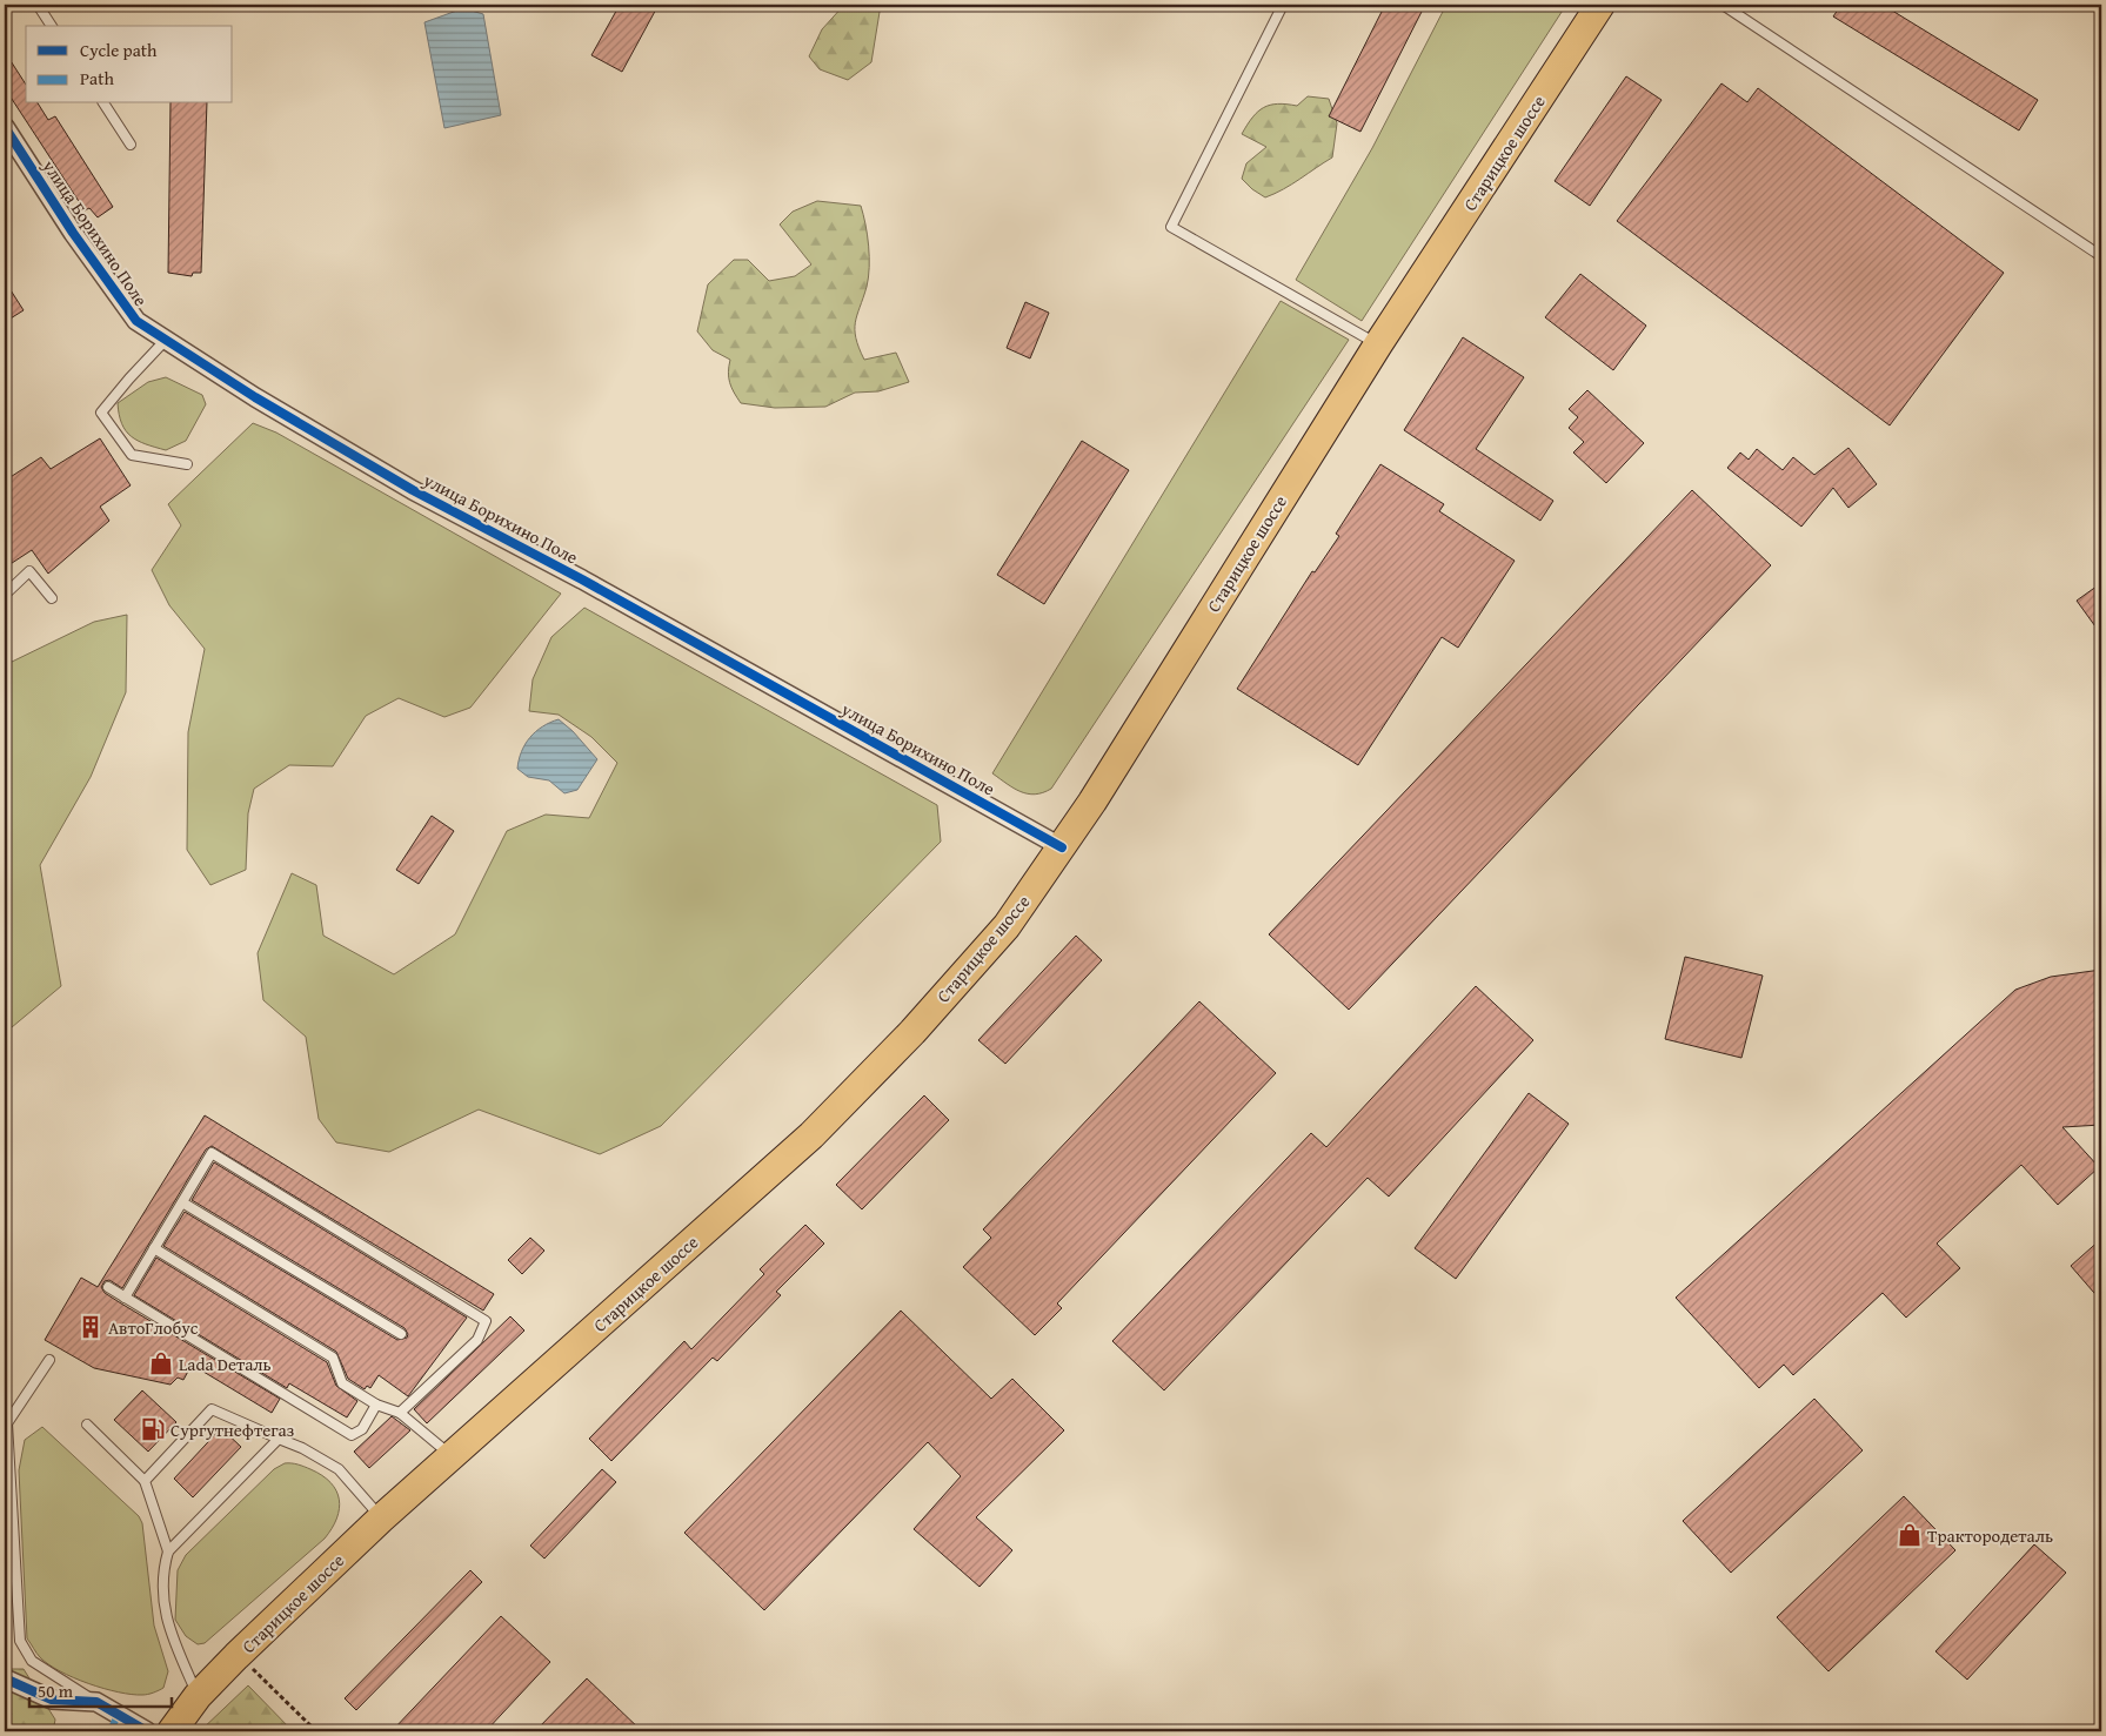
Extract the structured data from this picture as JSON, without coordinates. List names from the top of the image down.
{
  "streets": {
    "main road": ["Старицкое шоссе"],
    "street": ["улица Борихино Поле"]
  },
  "crossings": [
    ["Старицкое шоссе", "улица Борихино Поле"]
  ],
  "places": {
    "building": ["АвтоГлобус"],
    "shop": ["Lada Dеталь", "Трактородеталь"],
    "fuel station": ["Сургутнефтегаз"]
  },
  "legend": ["Cycle path", "Path"],
  "scale_bar": "50 m"
}
